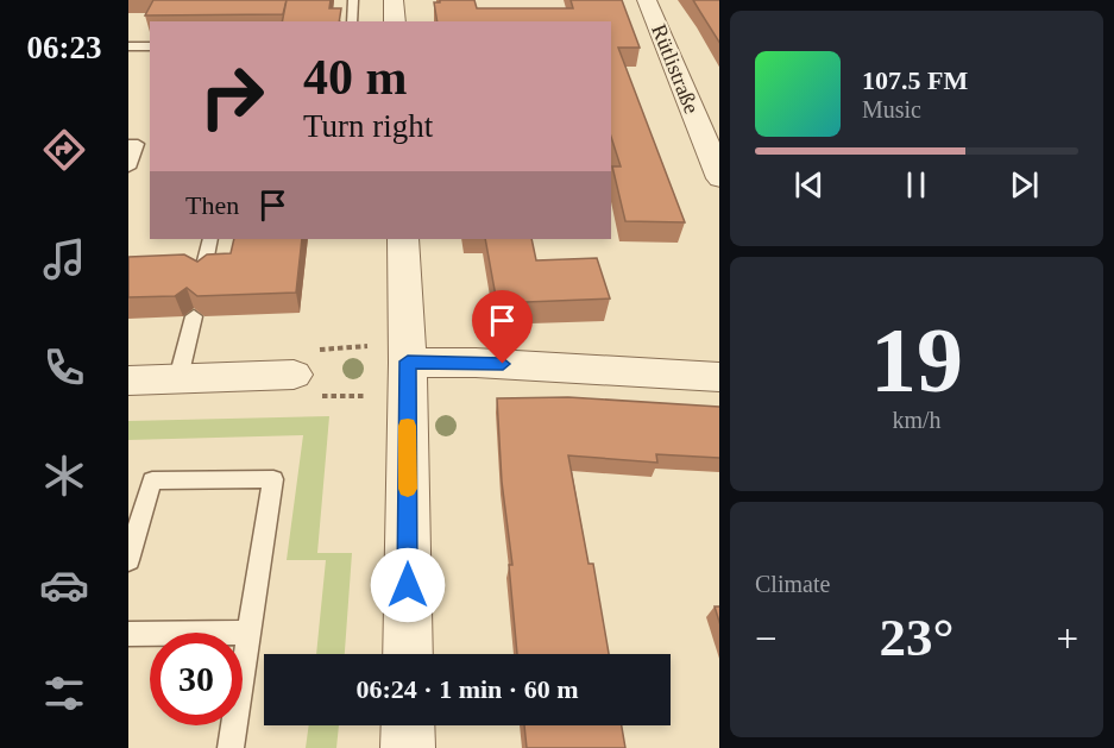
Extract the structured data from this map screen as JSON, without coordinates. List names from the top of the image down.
{
  "streets": {
    "street": ["Rütlistraße"]
  },
  "page": {
    "tabs": "06:23",
    "turn": ["40 m", "Turn right"],
    "song": ["107.5 FM", "Music"],
    "then": "Then",
    "tile": [
      ["19", "km/h"],
      "Climate"
    ],
    "heat": ["−", "23°", "+"],
    "limit": "30",
    "trip": "06:24 · 1 min · 60 m"
  }
}
